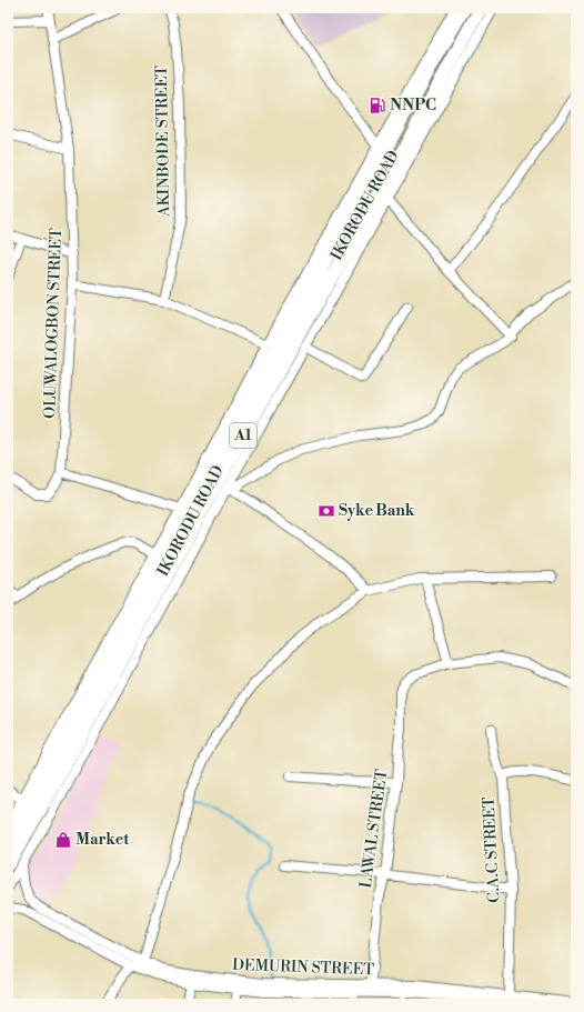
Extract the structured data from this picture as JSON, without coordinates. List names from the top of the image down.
{
  "streets": {
    "highway": ["IKORODU ROAD", "A1"],
    "street": [
      "AKINBODE STREET",
      "OLUWALOGBON STREET",
      "LAWAL STREET",
      "C.A.C STREET",
      "DEMURIN STREET"
    ]
  },
  "crossings": [
    ["IKORODU ROAD", "DEMURIN STREET"],
    ["LAWAL STREET", "DEMURIN STREET"],
    ["C.A.C STREET", "DEMURIN STREET"]
  ],
  "places": {
    "fuel station": ["NNPC"],
    "bank": ["Syke Bank"],
    "shop": ["Market"]
  }
}
